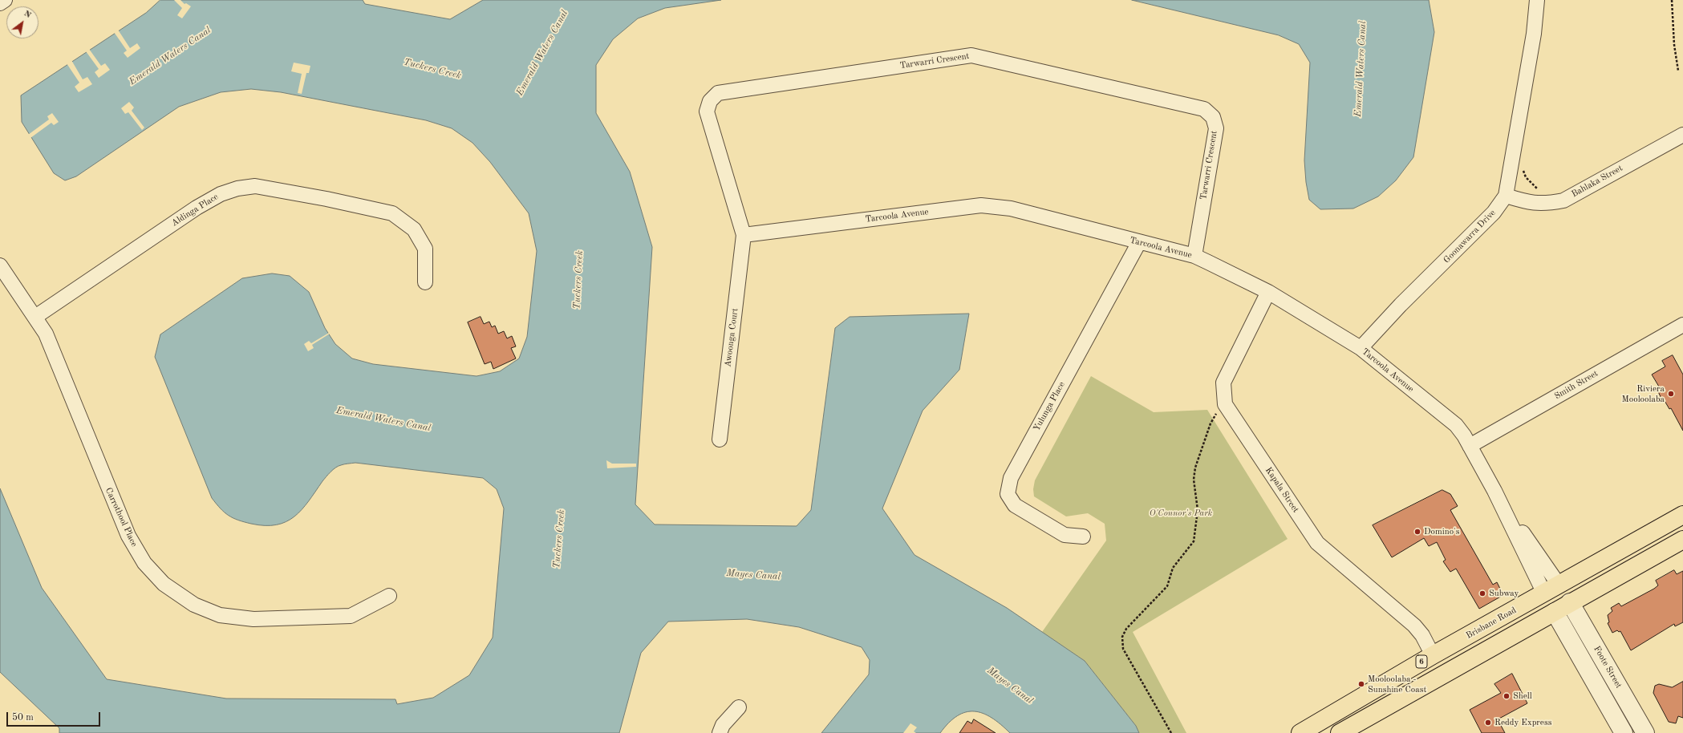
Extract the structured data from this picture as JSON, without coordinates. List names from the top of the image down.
{
  "streets": {
    "main road": ["Brisbane Road", "6"],
    "street": [
      "Tarwarri Crescent",
      "Bahlaka Street",
      "Aldinga Place",
      "Tarcoola Avenue",
      "Goonawarra Drive",
      "Awoonga Court",
      "Smith Street",
      "Yulunga Place",
      "Kapala Street",
      "Carrothool Place",
      "Foote Street"
    ]
  },
  "crossings": [
    ["Tarwarri Crescent", "Tarcoola Avenue"],
    ["Tarwarri Crescent", "Awoonga Court"],
    ["Bahlaka Street", "Goonawarra Drive"],
    ["Aldinga Place", "Carrothool Place"],
    ["Tarcoola Avenue", "Goonawarra Drive"],
    ["Tarcoola Avenue", "Awoonga Court"],
    ["Tarcoola Avenue", "Smith Street"],
    ["Tarcoola Avenue", "Yulunga Place"],
    ["Tarcoola Avenue", "Kapala Street"],
    ["Tarcoola Avenue", "Brisbane Road"],
    ["Kapala Street", "Brisbane Road"]
  ],
  "water": ["Emerald Waters Canal", "Tuckers Creek", "Mayes Canal"],
  "parks": ["O'Connor's Park"],
  "places": [
    "Riviera Mooloolaba",
    "Domino's",
    "Subway",
    "Mooloolaba - Sunshine Coast",
    "Shell",
    "Reddy Express"
  ],
  "scale_bar": "50 m",
  "north": "top right"
}
